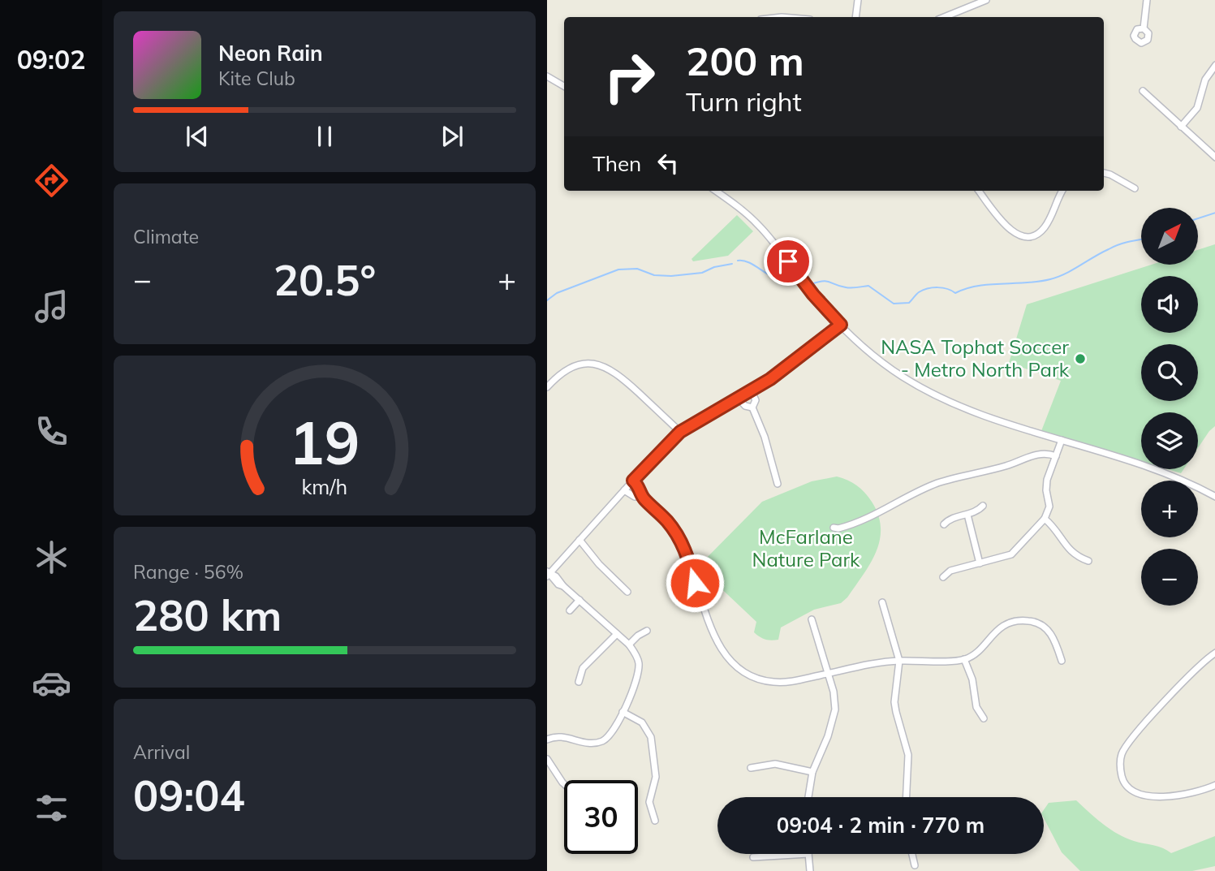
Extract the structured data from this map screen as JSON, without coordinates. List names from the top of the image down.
{
  "parks": ["McFarlane Nature Park"],
  "places": ["NASA Tophat Soccer - Metro North Park"],
  "north": "top right",
  "page": {
    "tabs": "09:02",
    "turn": ["200 m", "Turn right"],
    "song": ["Neon Rain", "Kite Club"],
    "then": "Then",
    "tile": [
      "Climate",
      ["Range · 56%", "280 km"],
      ["Arrival", "09:04"]
    ],
    "map_buttons": ["+", "−"],
    "heat": ["−", "20.5°", "+"],
    "limit": "30",
    "trip": "09:04 · 2 min · 770 m",
    "gauge": ["19", "km/h"]
  }
}
